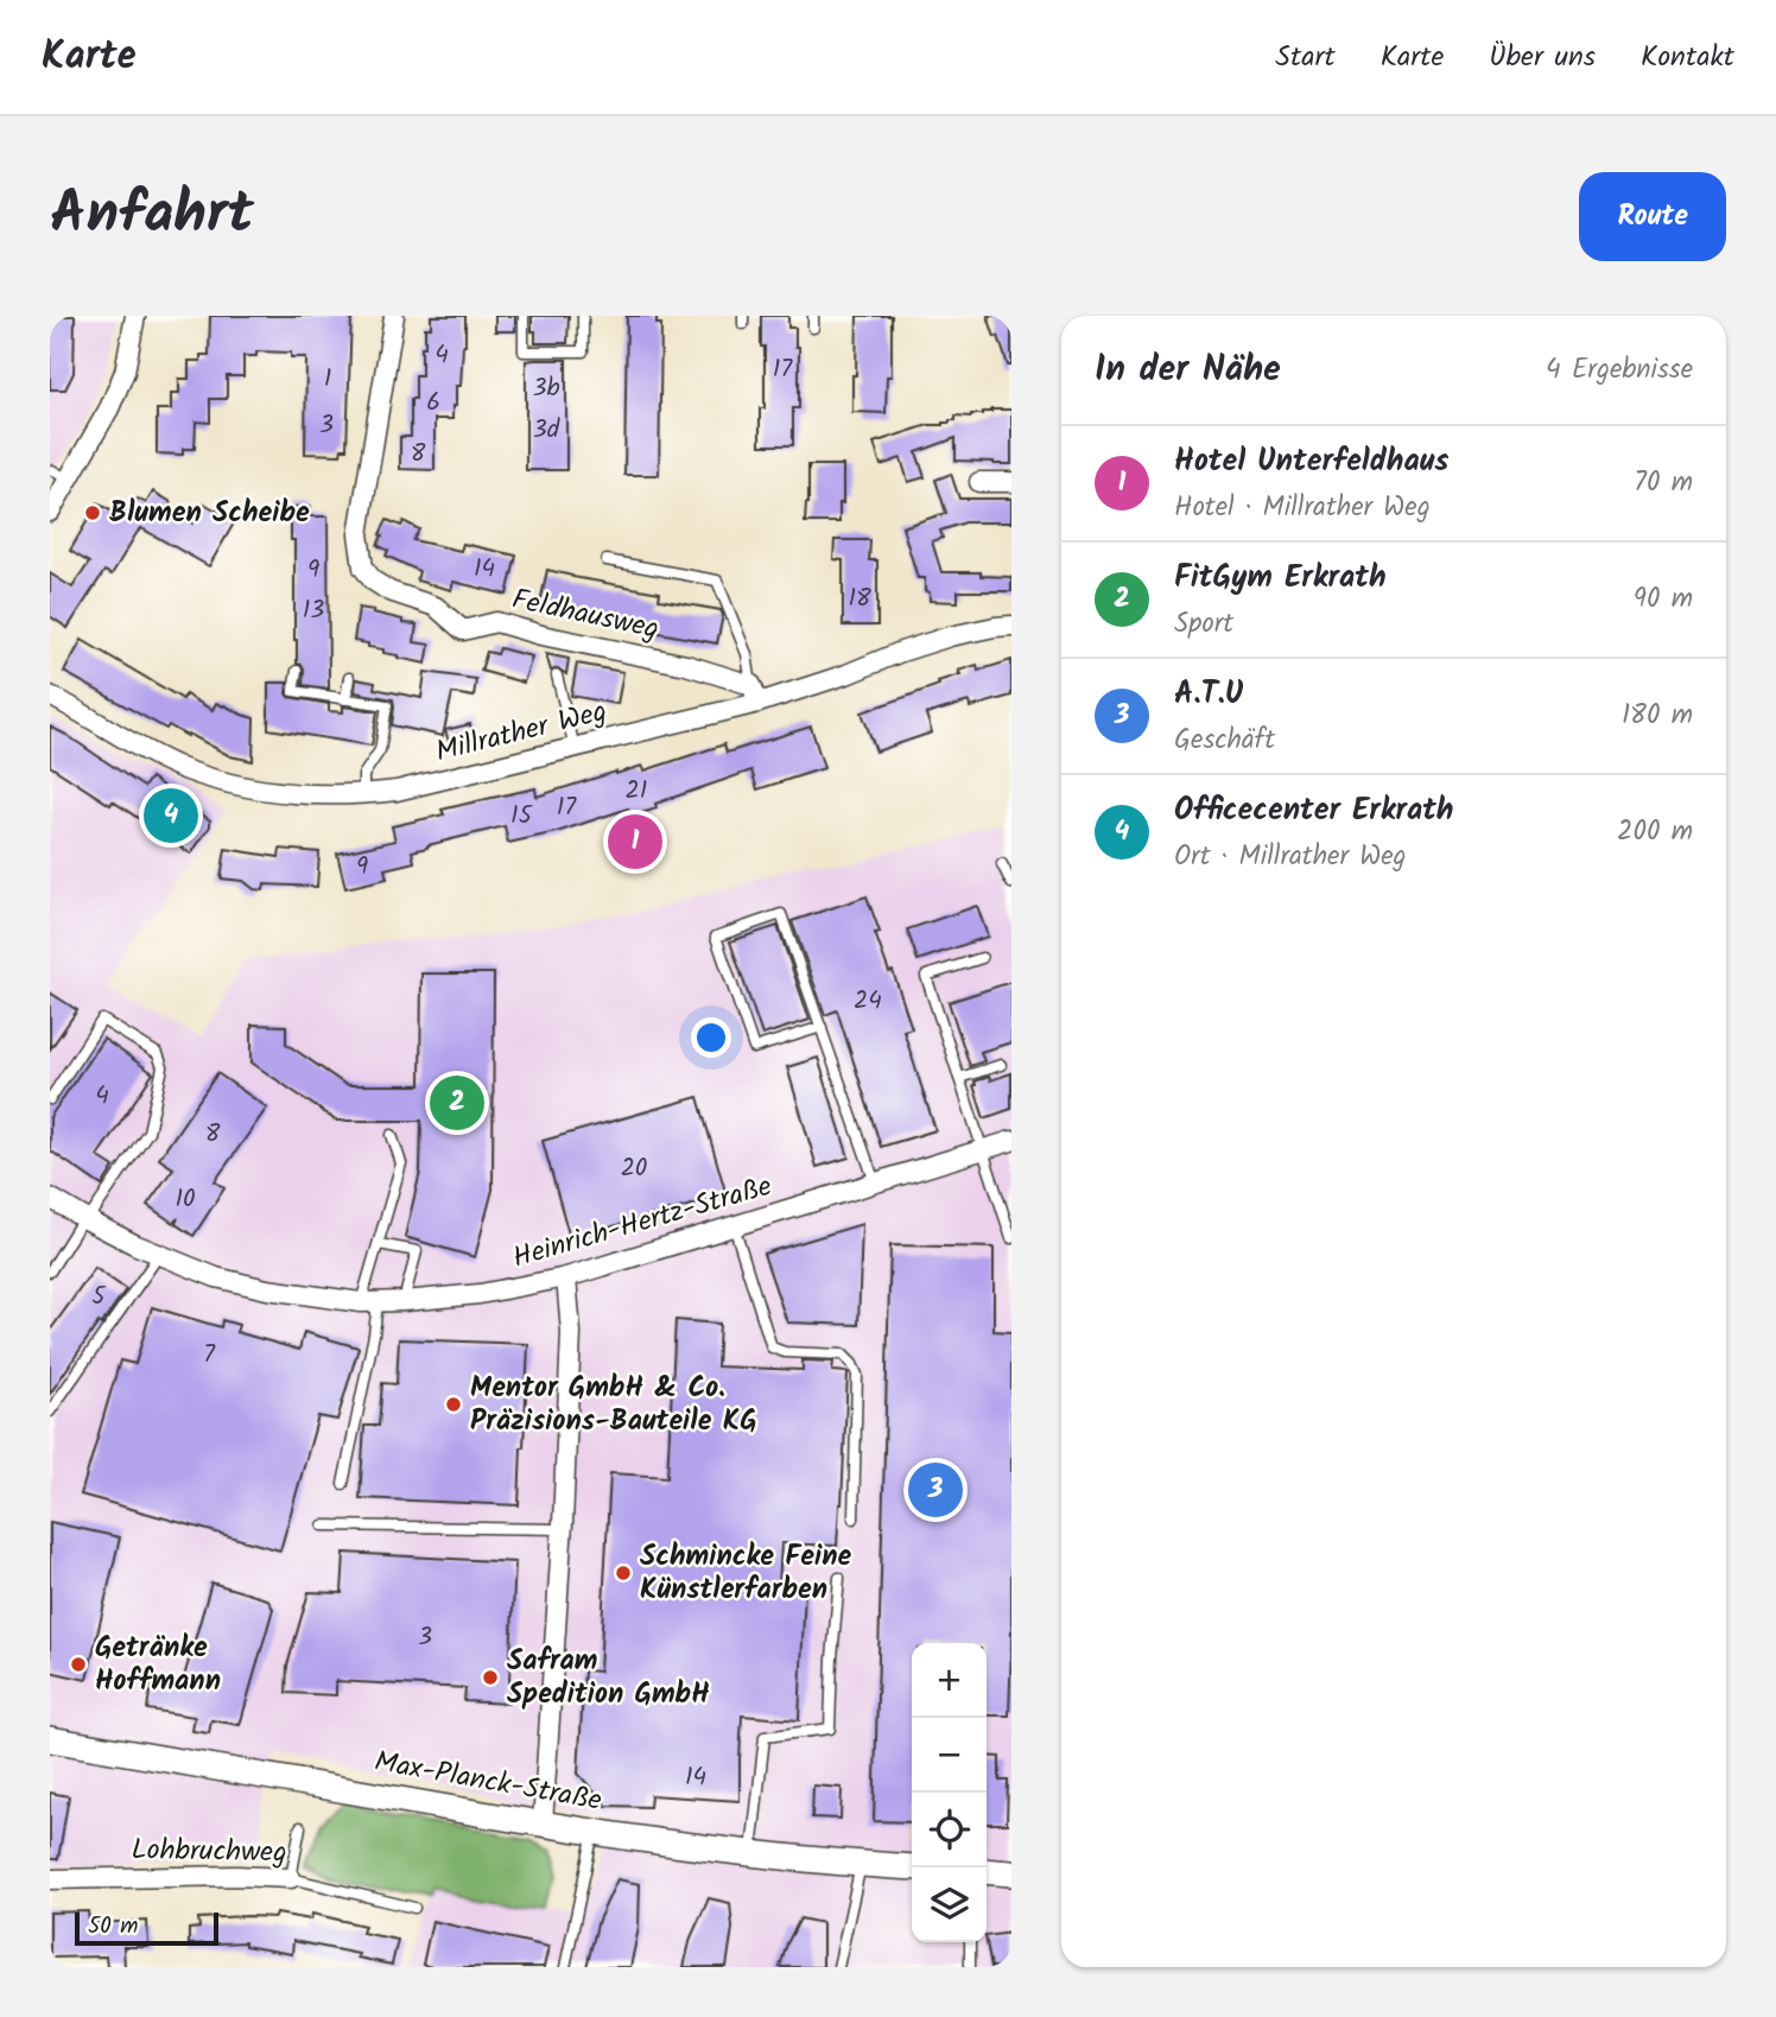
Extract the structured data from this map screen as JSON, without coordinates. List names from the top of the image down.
{
  "streets": {
    "street": [
      "Feldhausweg",
      "Millrather Weg",
      "Heinrich-Hertz-Straße",
      "Max-Planck-Straße",
      "Lohbruchweg"
    ]
  },
  "crossings": [
    ["Feldhausweg", "Millrather Weg"]
  ],
  "places": [
    "Blumen Scheibe",
    "Mentor GmbH & Co. Präzisions-Bauteile KG",
    "Schmincke Feine Künstlerfarben",
    "Getränke Hoffmann",
    "Safram Spedition GmbH"
  ],
  "house_numbers": [
    "4",
    "17",
    "1",
    "3b",
    "6",
    "3",
    "3d",
    "8",
    "14",
    "9",
    "18",
    "13",
    "21",
    "17",
    "15",
    "9",
    "24",
    "4",
    "8",
    "20",
    "10",
    "5",
    "7",
    "3",
    "14"
  ],
  "scale_bar": "50 m",
  "page": {
    "header": "Karte",
    "nav": [
      "Start",
      "Karte",
      "Über uns",
      "Kontakt"
    ],
    "title": "Anfahrt",
    "buttons": "Route",
    "heading": ["In der Nähe", "4 Ergebnisse"],
    "list": [
      {
        "mark": "1",
        "name": "Hotel Unterfeldhaus",
        "note": "Hotel · Millrather Weg",
        "value": "70 m"
      },
      {
        "mark": "2",
        "name": "FitGym Erkrath",
        "note": "Sport",
        "value": "90 m"
      },
      {
        "mark": "3",
        "name": "A.T.U",
        "note": "Geschäft",
        "value": "180 m"
      },
      {
        "mark": "4",
        "name": "Officecenter Erkrath",
        "note": "Ort · Millrather Weg",
        "value": "200 m"
      }
    ],
    "pins": [
      "4",
      "1",
      "2",
      "3"
    ],
    "map_buttons": ["+", "−"],
    "scale": "50 m"
  }
}
